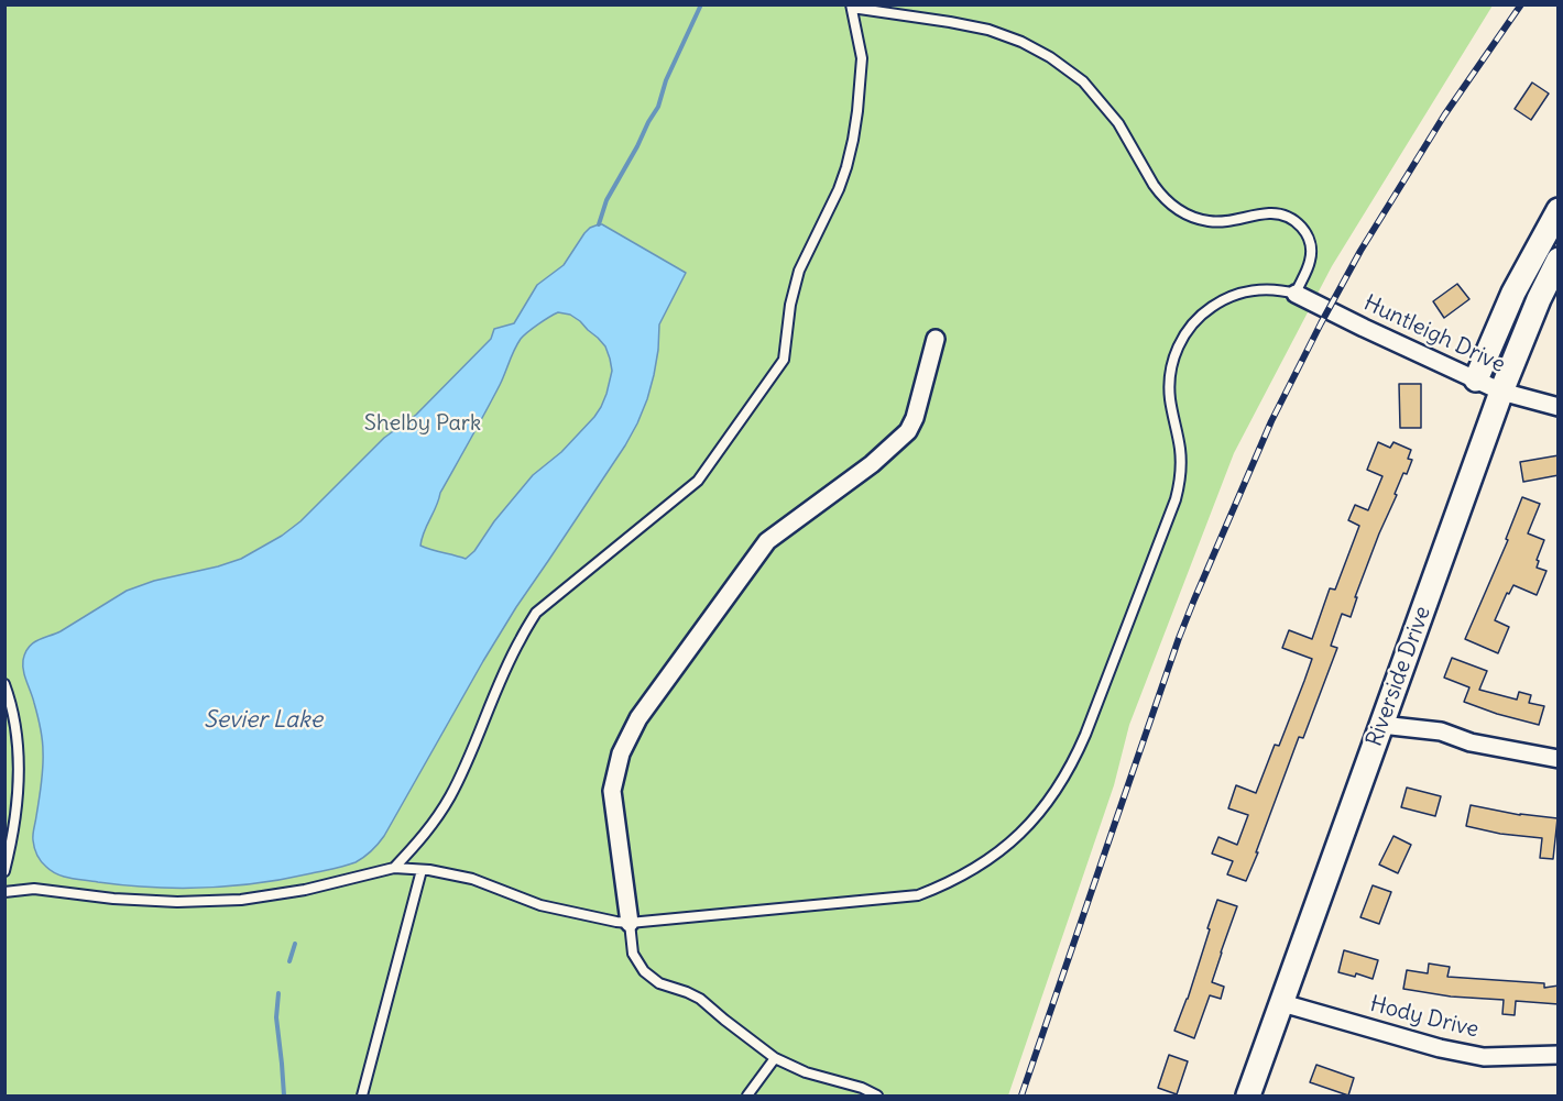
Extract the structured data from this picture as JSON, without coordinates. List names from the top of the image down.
{
  "streets": {
    "street": ["Huntleigh Drive", "Riverside Drive", "Hody Drive"]
  },
  "crossings": [
    ["Huntleigh Drive", "Riverside Drive"],
    ["Riverside Drive", "Hody Drive"]
  ],
  "water": ["Sevier Lake"],
  "parks": ["Shelby Park"]
}
